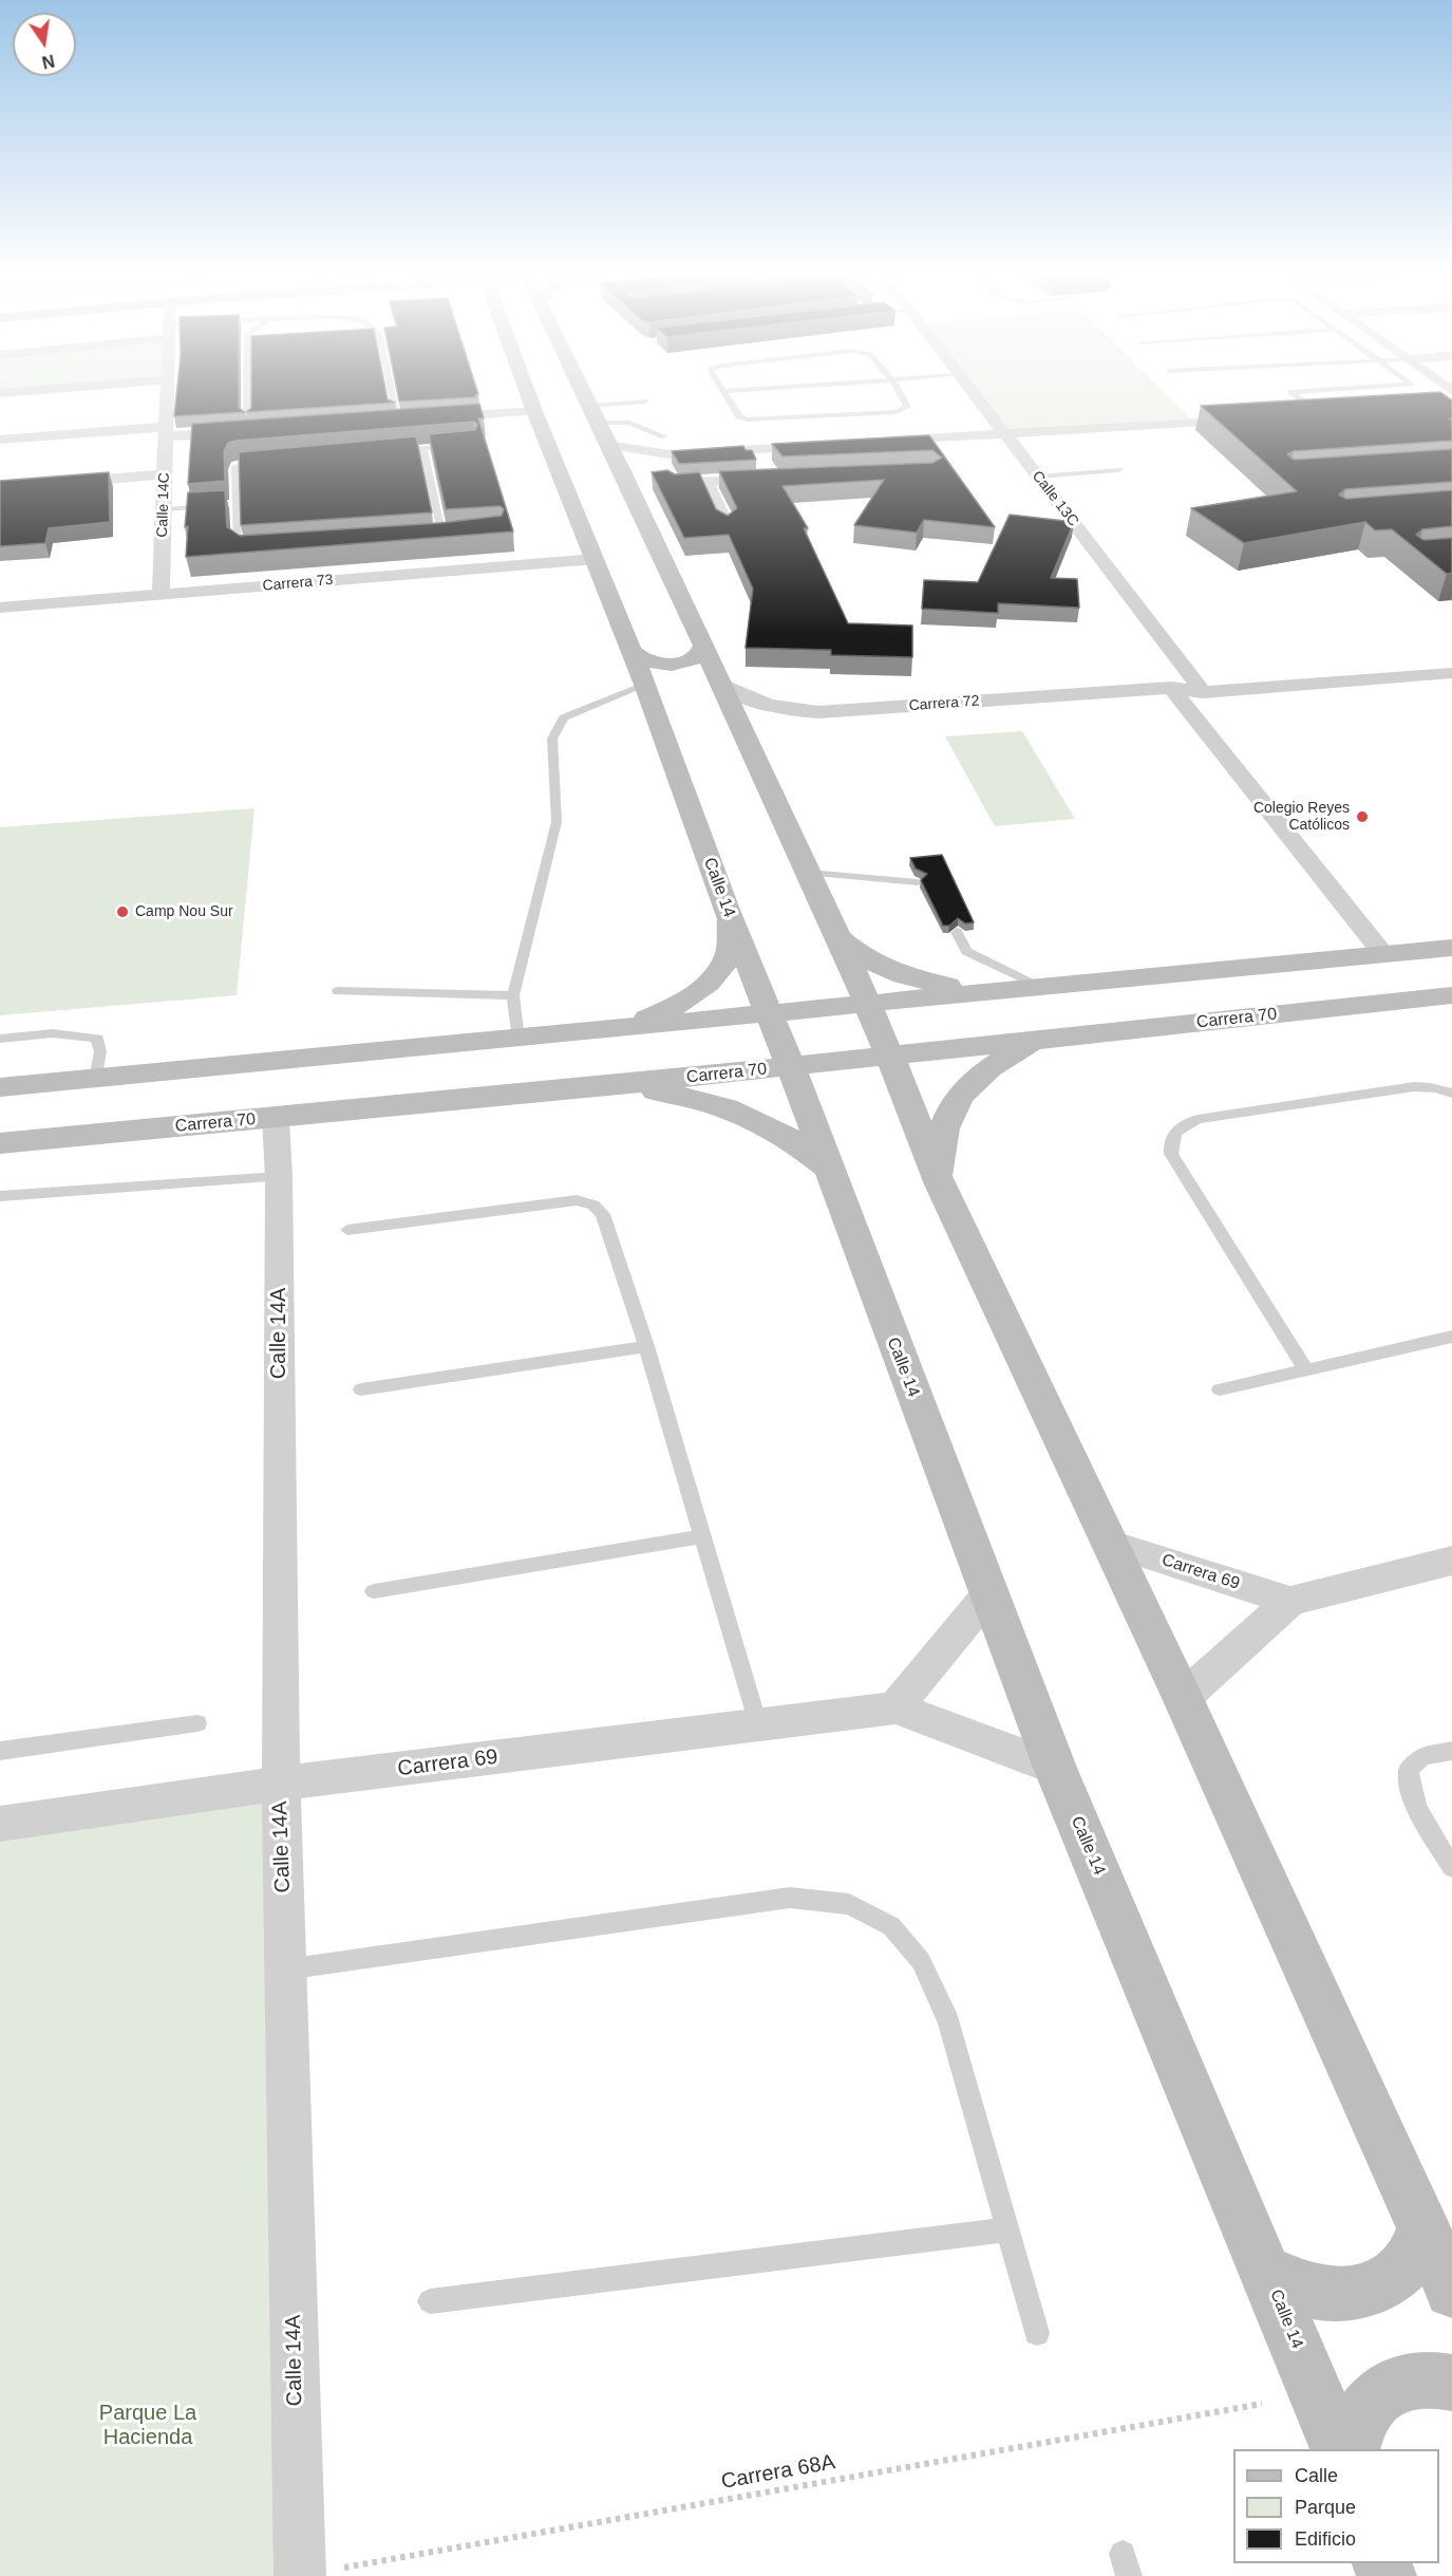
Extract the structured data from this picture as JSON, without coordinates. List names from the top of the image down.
{
  "streets": {
    "street": [
      "Calle 13C",
      "Calle 14C",
      "Carrera 73",
      "Carrera 72",
      "Calle 14",
      "Carrera 70",
      "Calle 14A",
      "Carrera 69"
    ],
    "path": ["Carrera 68A"]
  },
  "crossings": [
    ["Calle 13C", "Carrera 72"],
    ["Calle 14C", "Carrera 73"],
    ["Carrera 73", "Calle 14"],
    ["Calle 14", "Carrera 70"],
    ["Calle 14", "Carrera 69"],
    ["Carrera 70", "Calle 14A"],
    ["Calle 14A", "Carrera 69"],
    ["Calle 14A", "Carrera 68A"]
  ],
  "parks": ["Parque La Hacienda"],
  "places": ["Colegio Reyes Católicos", "Camp Nou Sur"],
  "legend": ["Calle", "Parque", "Edificio"],
  "north": "bottom"
}
